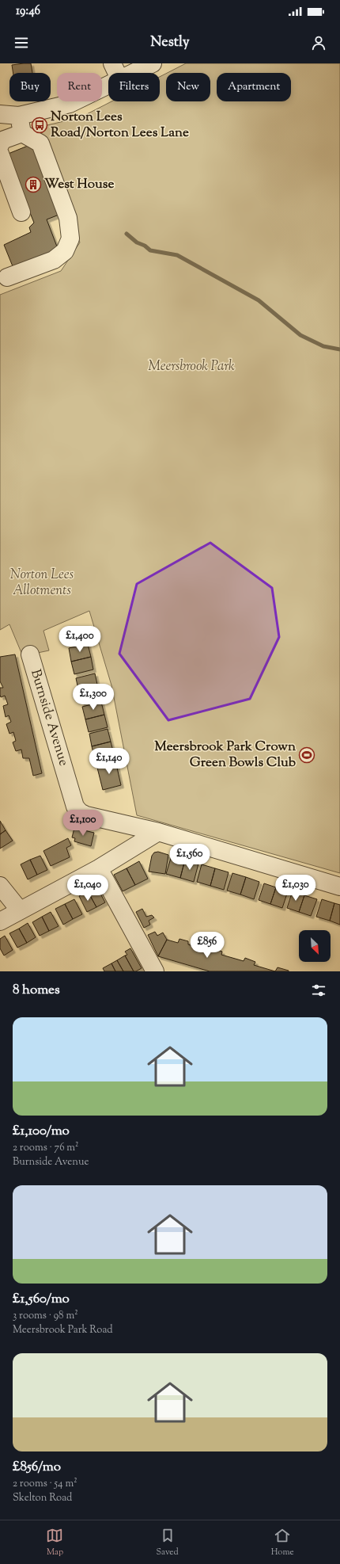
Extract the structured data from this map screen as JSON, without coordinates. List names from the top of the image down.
{
  "streets": {
    "street": ["Burnside Avenue"]
  },
  "parks": ["Meersbrook Park", "Norton Lees Allotments"],
  "places": {
    "bus stop": ["Norton Lees Road/Norton Lees Lane"],
    "building": ["West House"],
    "sports": ["Meersbrook Park Crown Green Bowls Club"]
  },
  "north": "bottom right",
  "page": {
    "status": "19:46",
    "header": "Nestly",
    "chip": [
      "Buy",
      "Rent",
      "Filters",
      "New",
      "Apartment"
    ],
    "price": [
      "£1,400",
      "£1,300",
      "£1,140",
      "£1,100",
      "£1,560",
      "£1,040",
      "£1,030",
      "£856"
    ],
    "heading": "8 homes",
    "list": [
      {
        "name": "£1,100/mo",
        "note": "2 rooms · 76 m² · Burnside Avenue"
      },
      {
        "name": "£1,560/mo",
        "note": "3 rooms · 98 m² · Meersbrook Park Road"
      },
      {
        "name": "£856/mo",
        "note": "2 rooms · 54 m² · Skelton Road"
      }
    ],
    "tabs": ["Map", "Saved", "Home"]
  }
}
